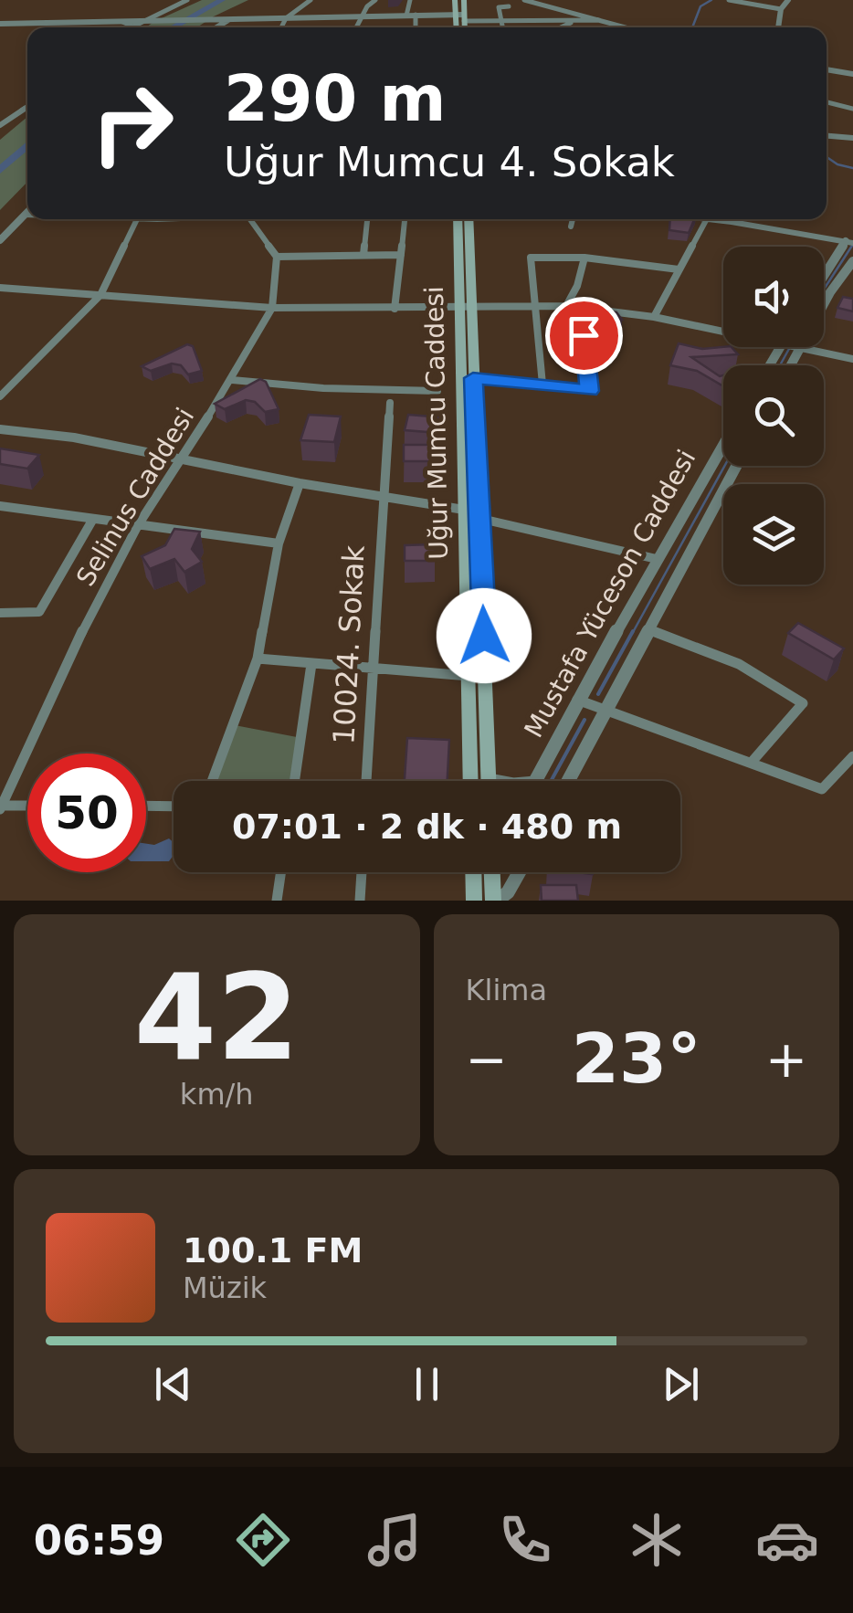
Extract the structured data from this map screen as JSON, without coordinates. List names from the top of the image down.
{
  "streets": {
    "main road": ["Uğur Mumcu Caddesi"],
    "street": ["Selinus Caddesi", "Mustafa Yüceson Caddesi", "10024. Sokak"]
  },
  "page": {
    "turn": ["290 m", "Uğur Mumcu 4. Sokak"],
    "limit": "50",
    "trip": "07:01 · 2 dk · 480 m",
    "tile": [
      ["42", "km/h"],
      "Klima"
    ],
    "heat": ["−", "23°", "+"],
    "song": ["100.1 FM", "Müzik"],
    "tabs": "06:59"
  }
}
